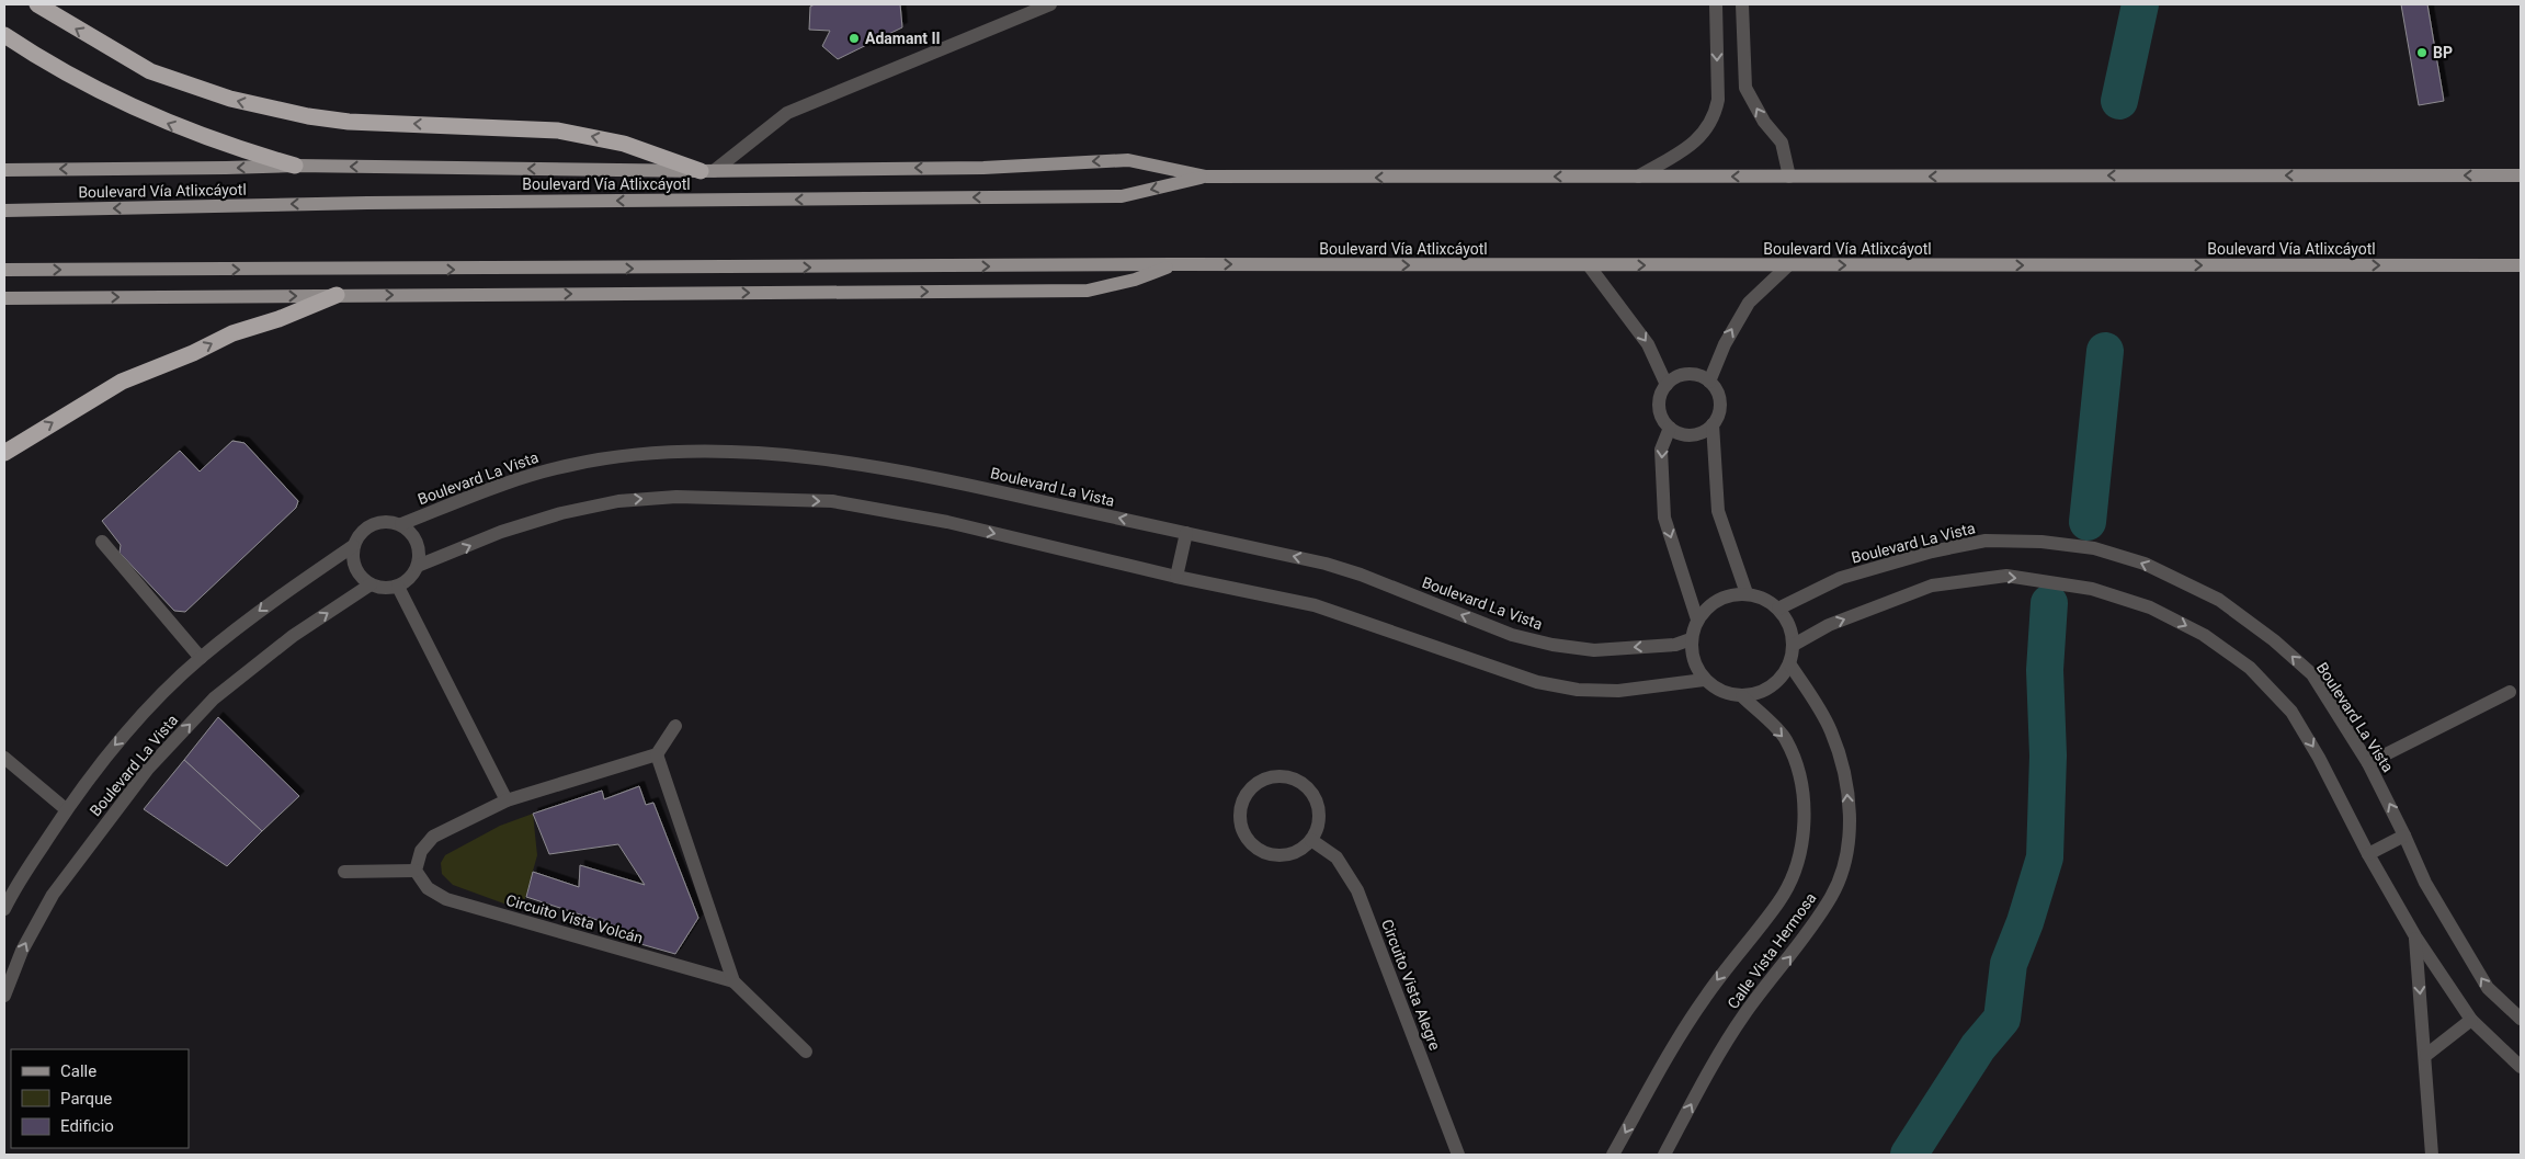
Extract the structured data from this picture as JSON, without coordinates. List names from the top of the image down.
{
  "streets": {
    "main road": ["Boulevard Vía Atlixcáyotl"],
    "street": [
      "Boulevard La Vista",
      "Circuito Vista Volcán",
      "Calle Vista Hermosa",
      "Circuito Vista Alegre"
    ]
  },
  "crossings": [
    ["Boulevard La Vista", "Calle Vista Hermosa"]
  ],
  "places": ["Adamant II", "BP"],
  "legend": ["Calle", "Parque", "Edificio"]
}
